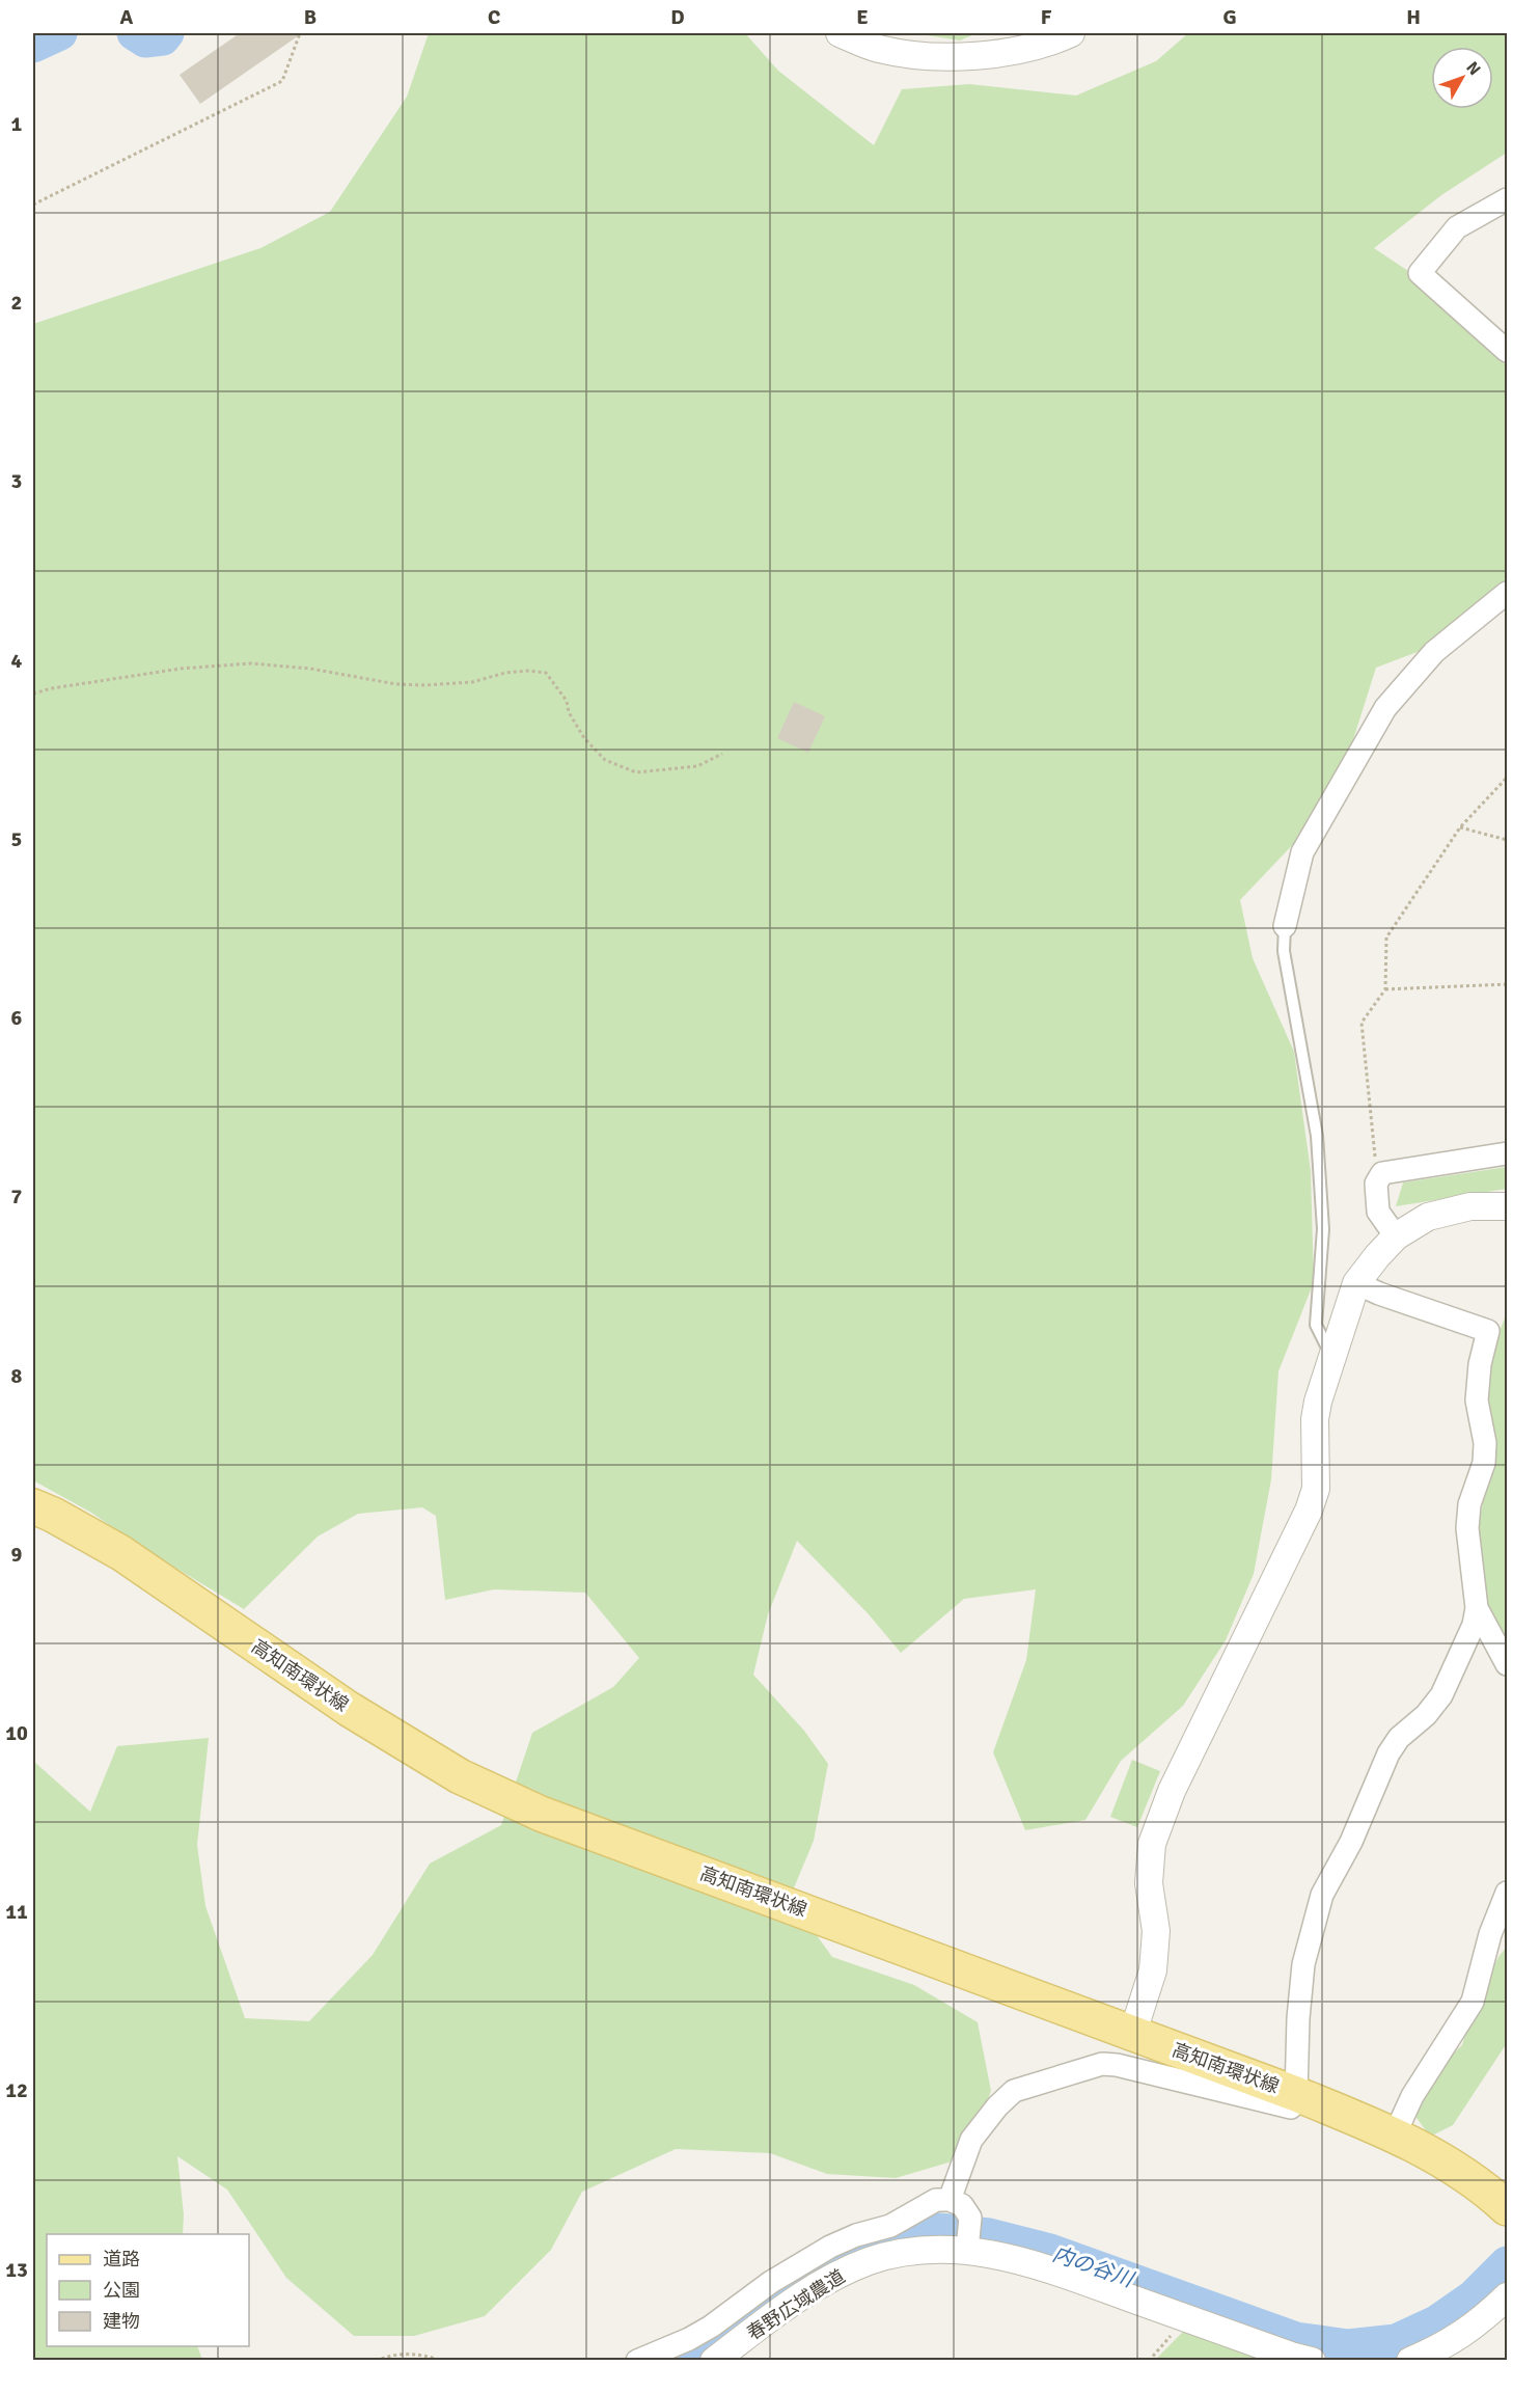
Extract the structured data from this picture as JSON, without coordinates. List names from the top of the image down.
{
  "streets": {
    "main road": ["高知南環状線"],
    "street": ["春野広域農道"]
  },
  "water": ["内の谷川"],
  "legend": ["道路", "公園", "建物"],
  "north": "top right",
  "grid": {
    "columns": [
      "A",
      "B",
      "C",
      "D",
      "E",
      "F",
      "G",
      "H"
    ],
    "rows": [
      "1",
      "2",
      "3",
      "4",
      "5",
      "6",
      "7",
      "8",
      "9",
      "10",
      "11",
      "12",
      "13"
    ]
  }
}
